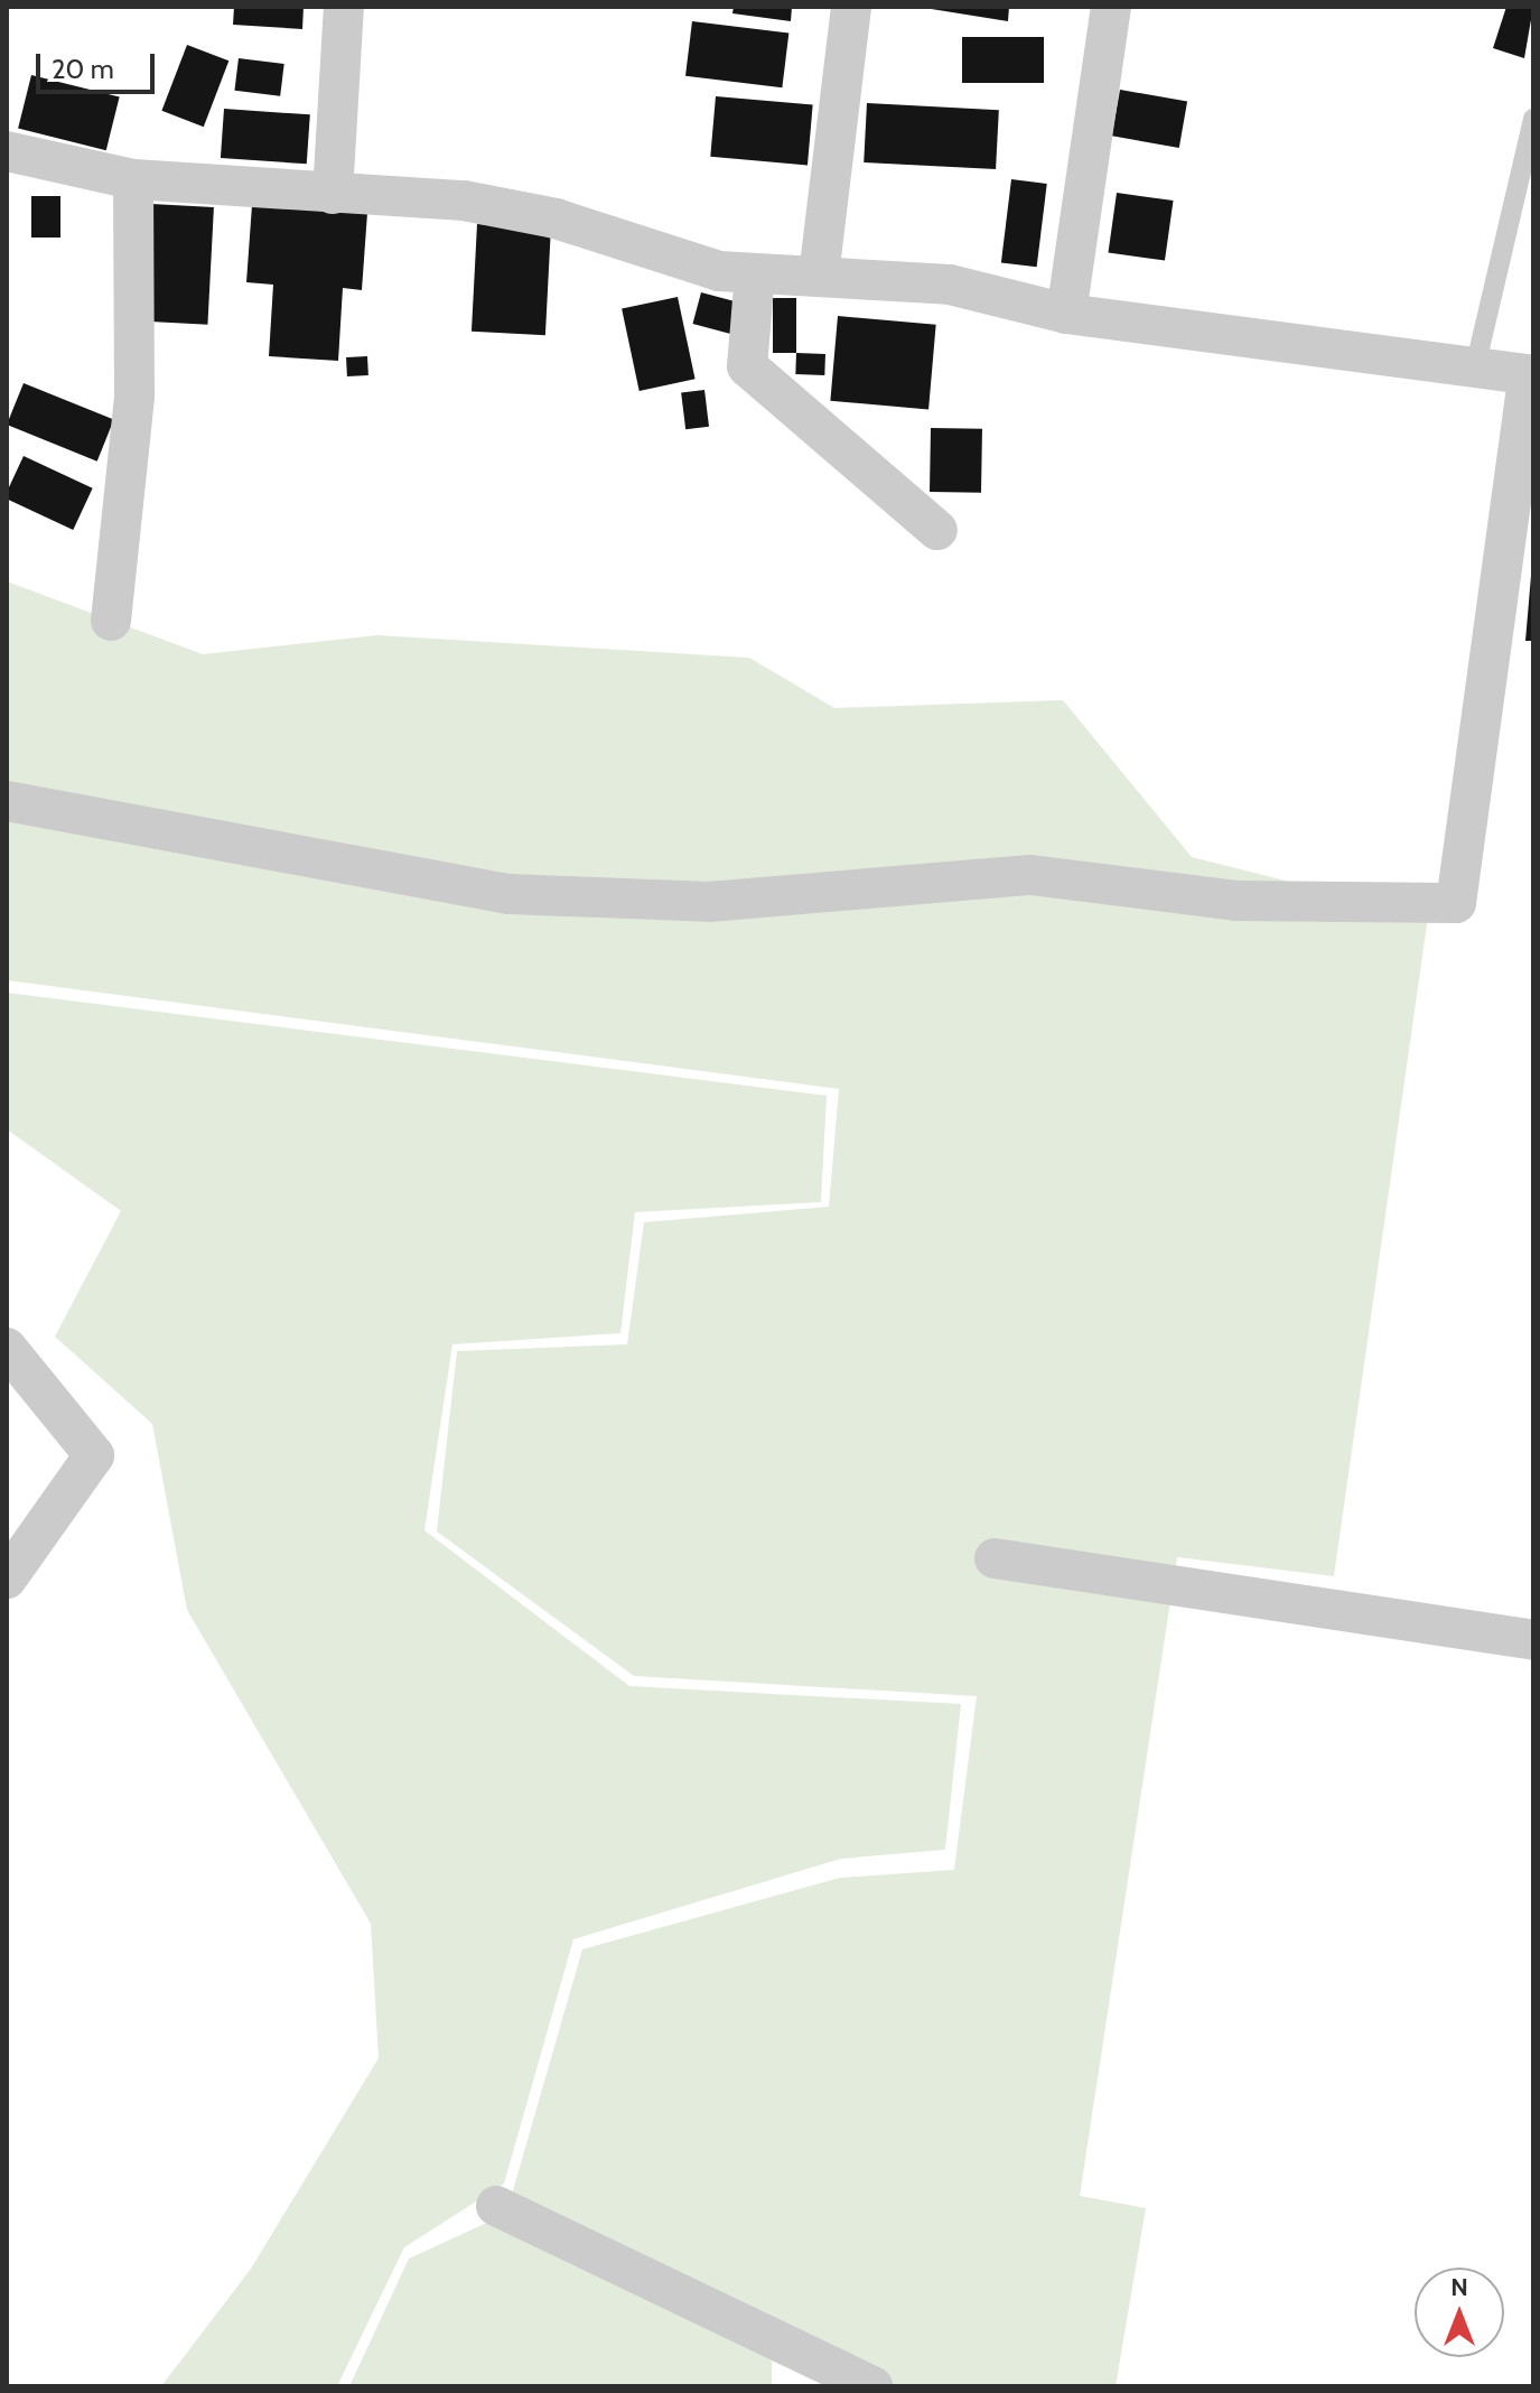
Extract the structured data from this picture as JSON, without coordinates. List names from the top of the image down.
{
  "scale_bar": "20 m",
  "north": "top"
}
